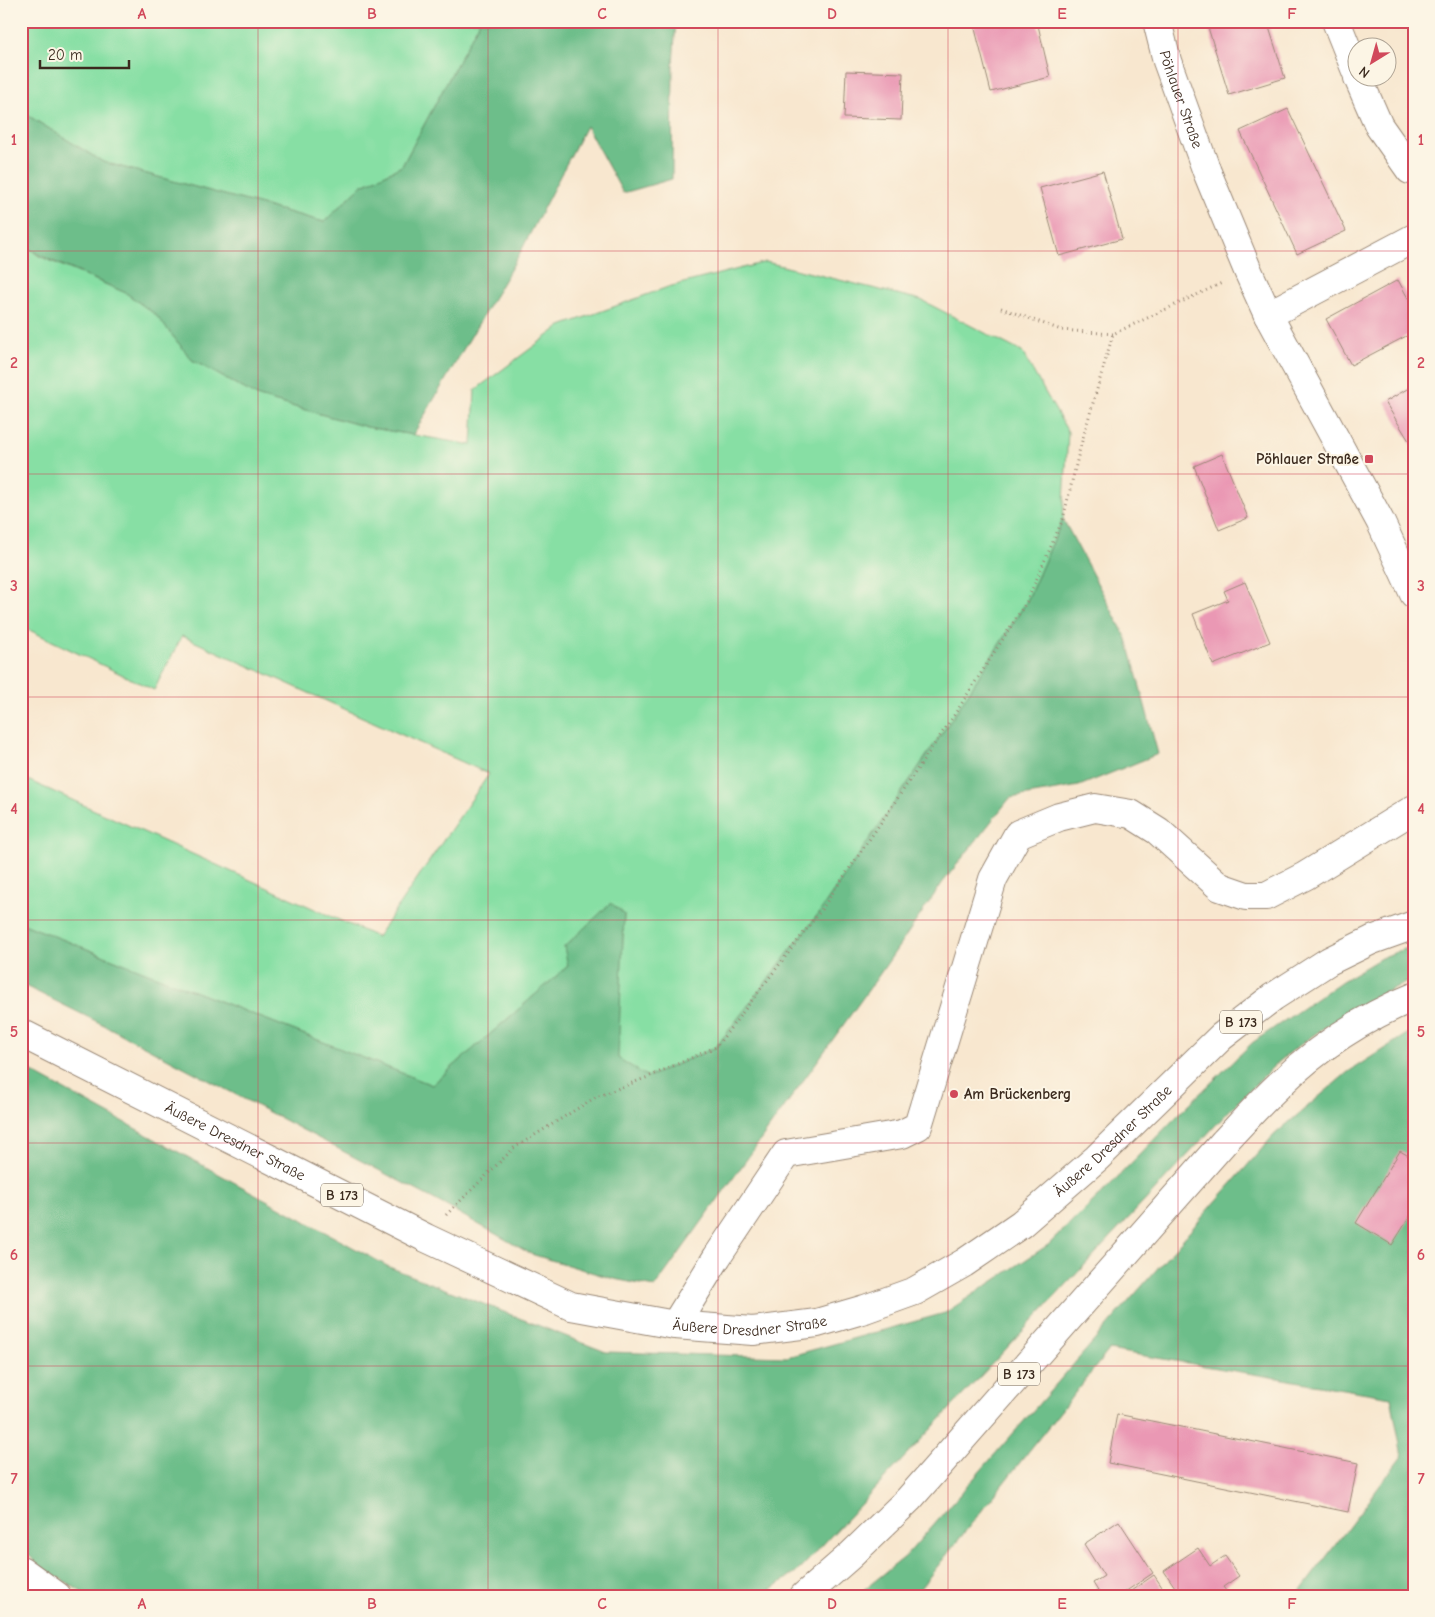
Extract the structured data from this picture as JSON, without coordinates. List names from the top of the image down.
{
  "streets": {
    "main road": ["Pöhlauer Straße", "B 173", "Äußere Dresdner Straße"]
  },
  "places": {
    "transit": ["Pöhlauer Straße"],
    "other": ["Am Brückenberg"]
  },
  "scale_bar": "20 m",
  "north": "bottom left",
  "grid": {
    "columns": [
      "A",
      "B",
      "C",
      "D",
      "E",
      "F"
    ],
    "rows": [
      "1",
      "2",
      "3",
      "4",
      "5",
      "6",
      "7"
    ]
  }
}
